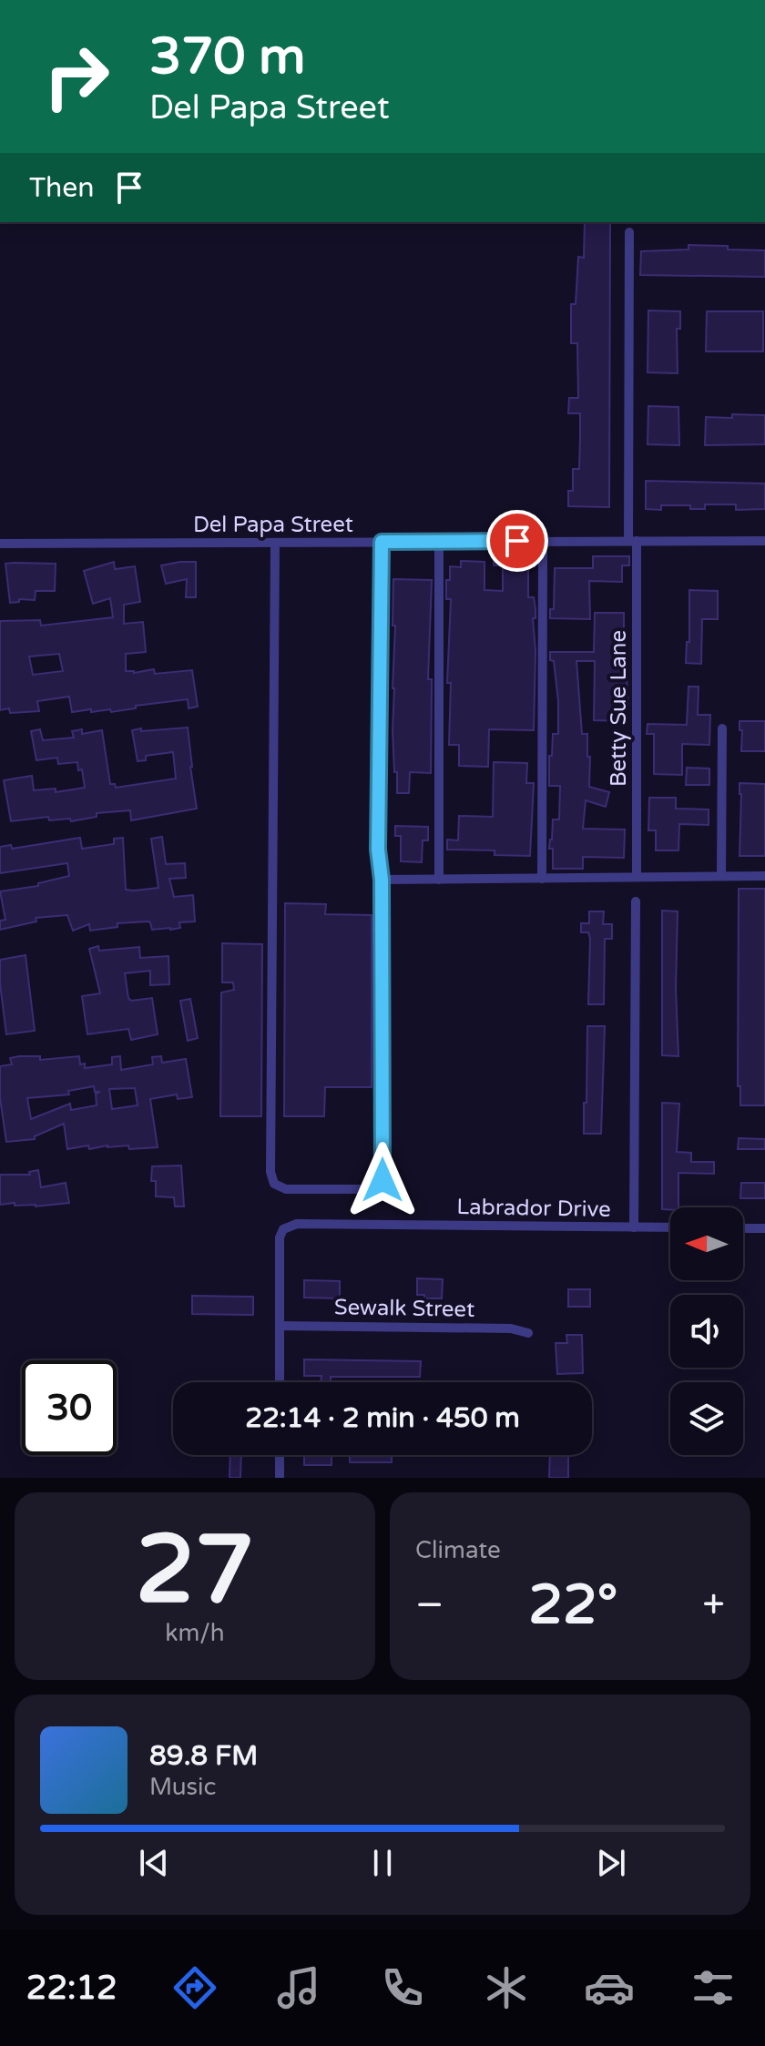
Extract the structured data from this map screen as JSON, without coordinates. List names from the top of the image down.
{
  "streets": {
    "street": [
      "Del Papa Street",
      "Betty Sue Lane",
      "Labrador Drive",
      "Sewalk Street"
    ]
  },
  "crossings": [
    ["Del Papa Street", "Betty Sue Lane"],
    ["Labrador Drive", "Sewalk Street"]
  ],
  "north": "left",
  "page": {
    "turn": ["370 m", "Del Papa Street"],
    "then": "Then",
    "limit": "30",
    "trip": "22:14 · 2 min · 450 m",
    "tile": [
      ["27", "km/h"],
      "Climate"
    ],
    "heat": ["−", "22°", "+"],
    "song": ["89.8 FM", "Music"],
    "tabs": "22:12"
  }
}
